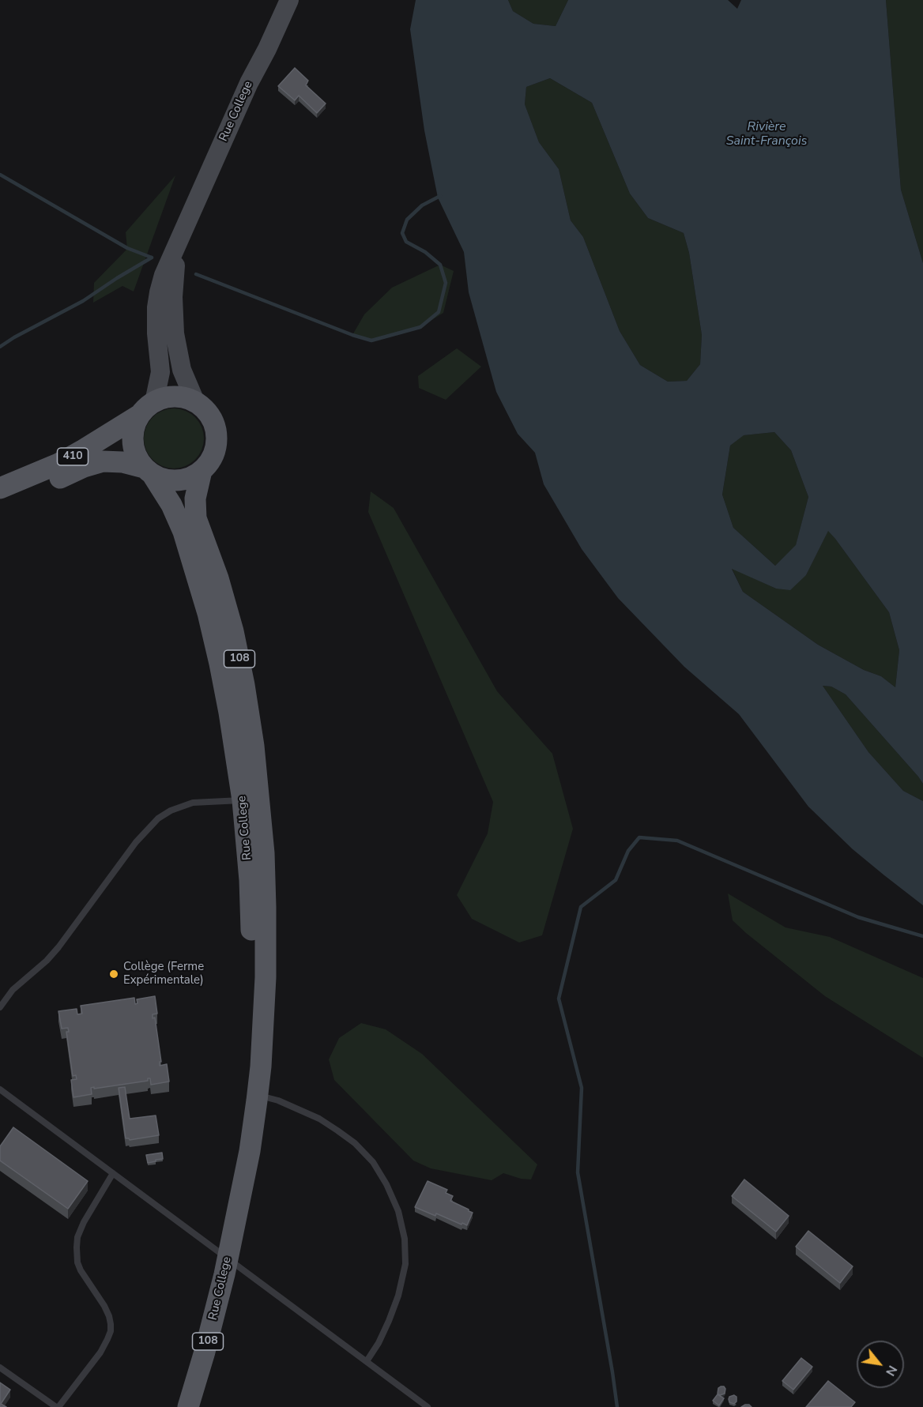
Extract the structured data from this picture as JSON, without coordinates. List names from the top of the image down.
{
  "streets": {
    "main road": ["Rue College", "410", "108"]
  },
  "crossings": [
    ["Rue College", "410"]
  ],
  "water": ["Rivière Saint-François"],
  "places": ["Collège (Ferme Expérimentale)"],
  "north": "bottom right"
}
